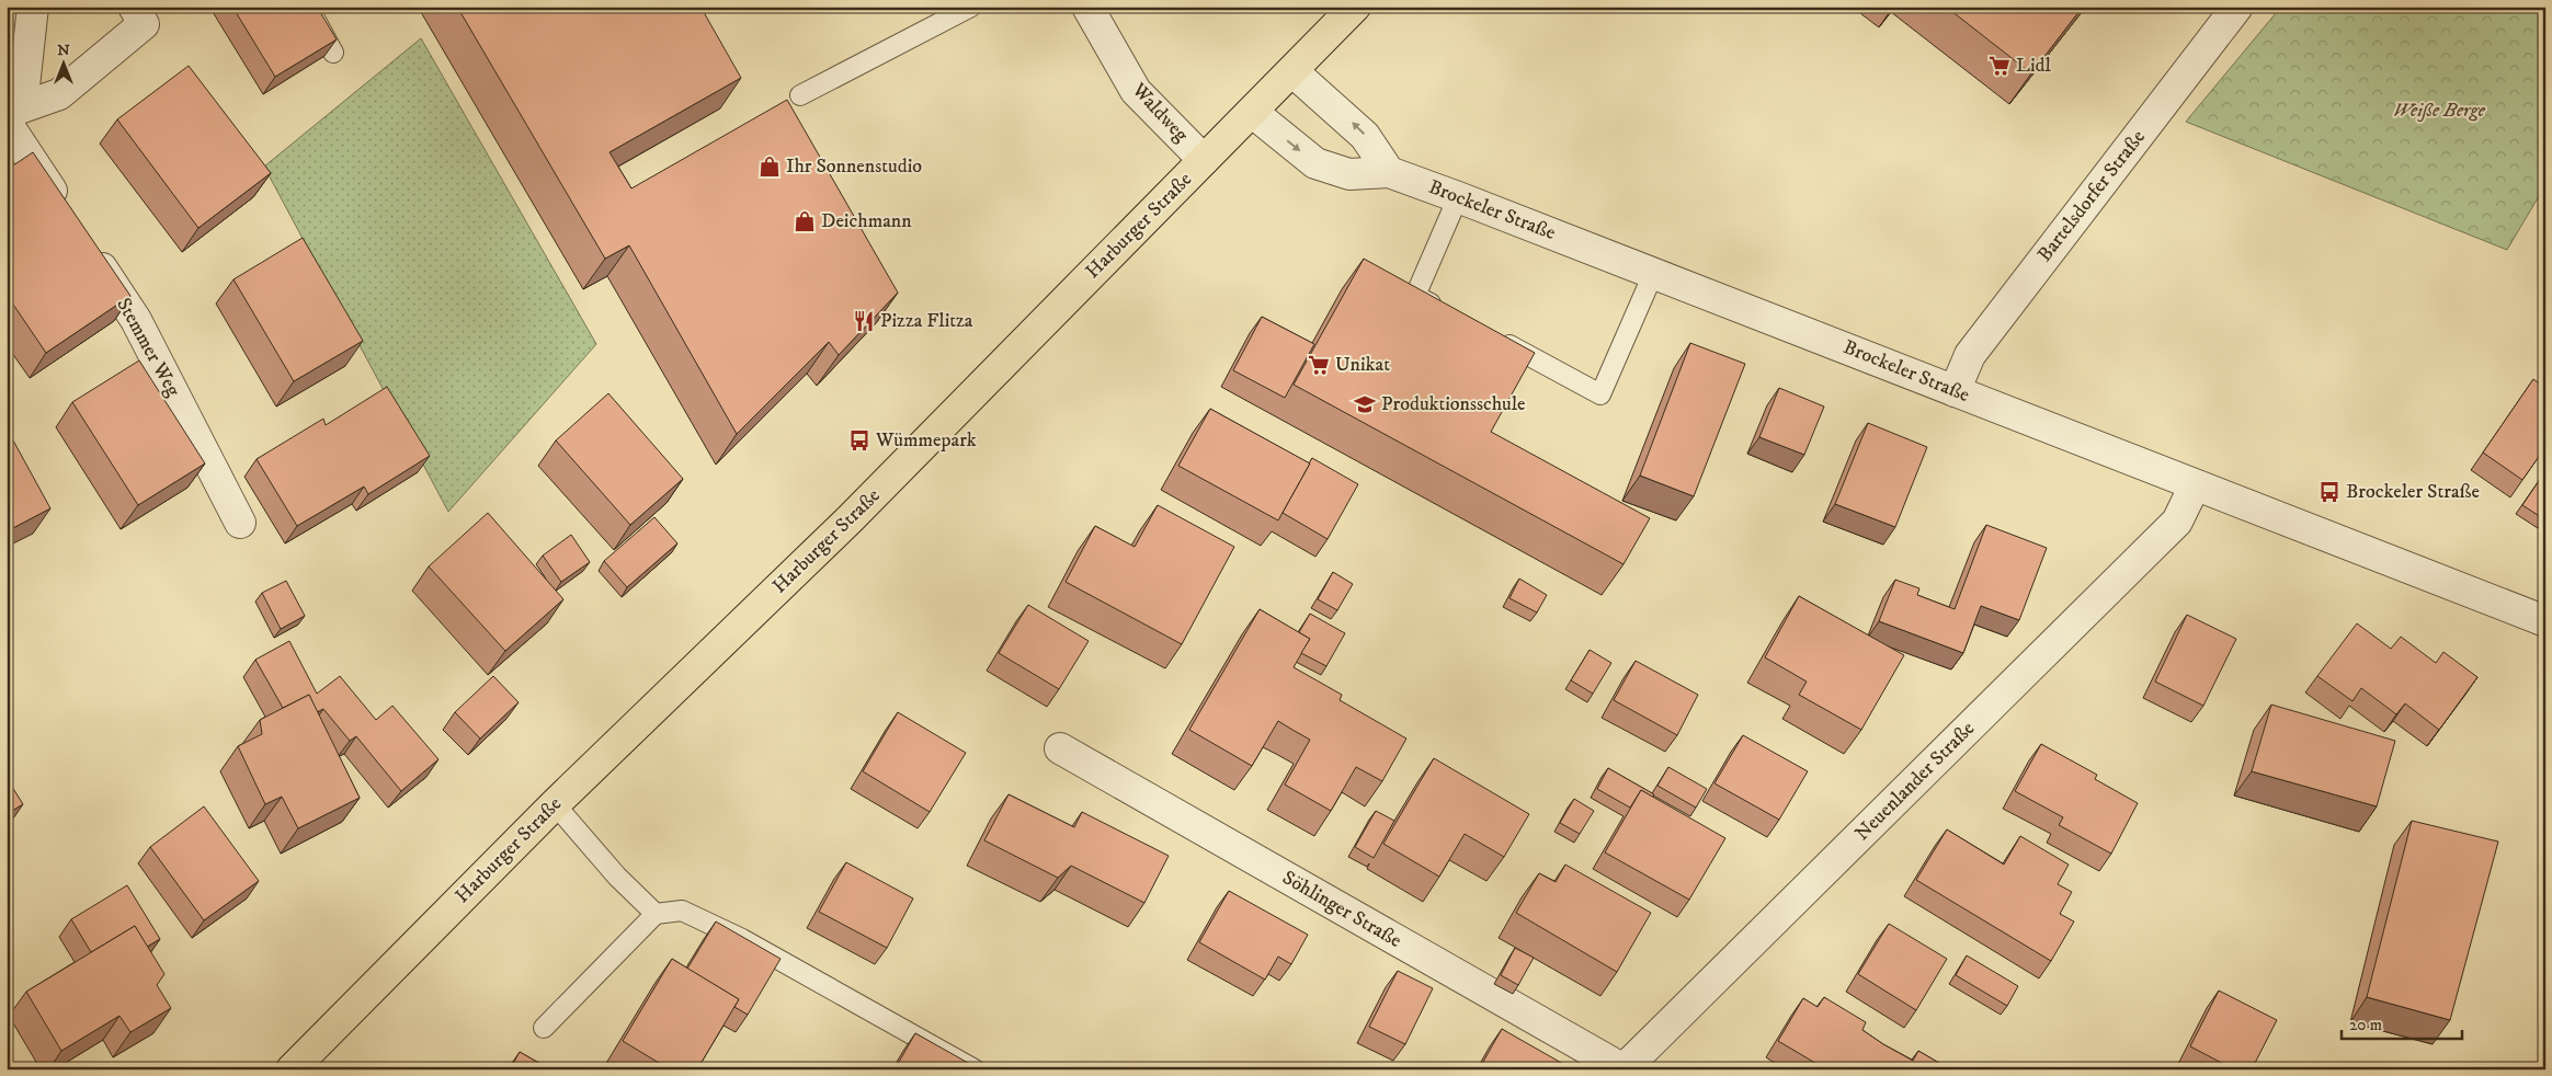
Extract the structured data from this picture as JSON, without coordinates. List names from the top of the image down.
{
  "streets": {
    "main road": ["Harburger Straße"],
    "street": [
      "Waldweg",
      "Bartelsdorfer Straße",
      "Brockeler Straße",
      "Stemmer Weg",
      "Neuenlander Straße",
      "Söhlinger Straße"
    ]
  },
  "crossings": [
    ["Waldweg", "Harburger Straße"],
    ["Bartelsdorfer Straße", "Brockeler Straße"],
    ["Brockeler Straße", "Harburger Straße"],
    ["Brockeler Straße", "Neuenlander Straße"],
    ["Neuenlander Straße", "Söhlinger Straße"]
  ],
  "parks": ["Weiße Berge"],
  "places": {
    "supermarket": ["Lidl", "Unikat"],
    "shop": ["Ihr Sonnenstudio", "Deichmann"],
    "restaurant": ["Pizza Flitza"],
    "school or university": ["Produktionsschule"],
    "bus stop": ["Wümmepark", "Brockeler Straße"]
  },
  "scale_bar": "20 m",
  "north": "top"
}
